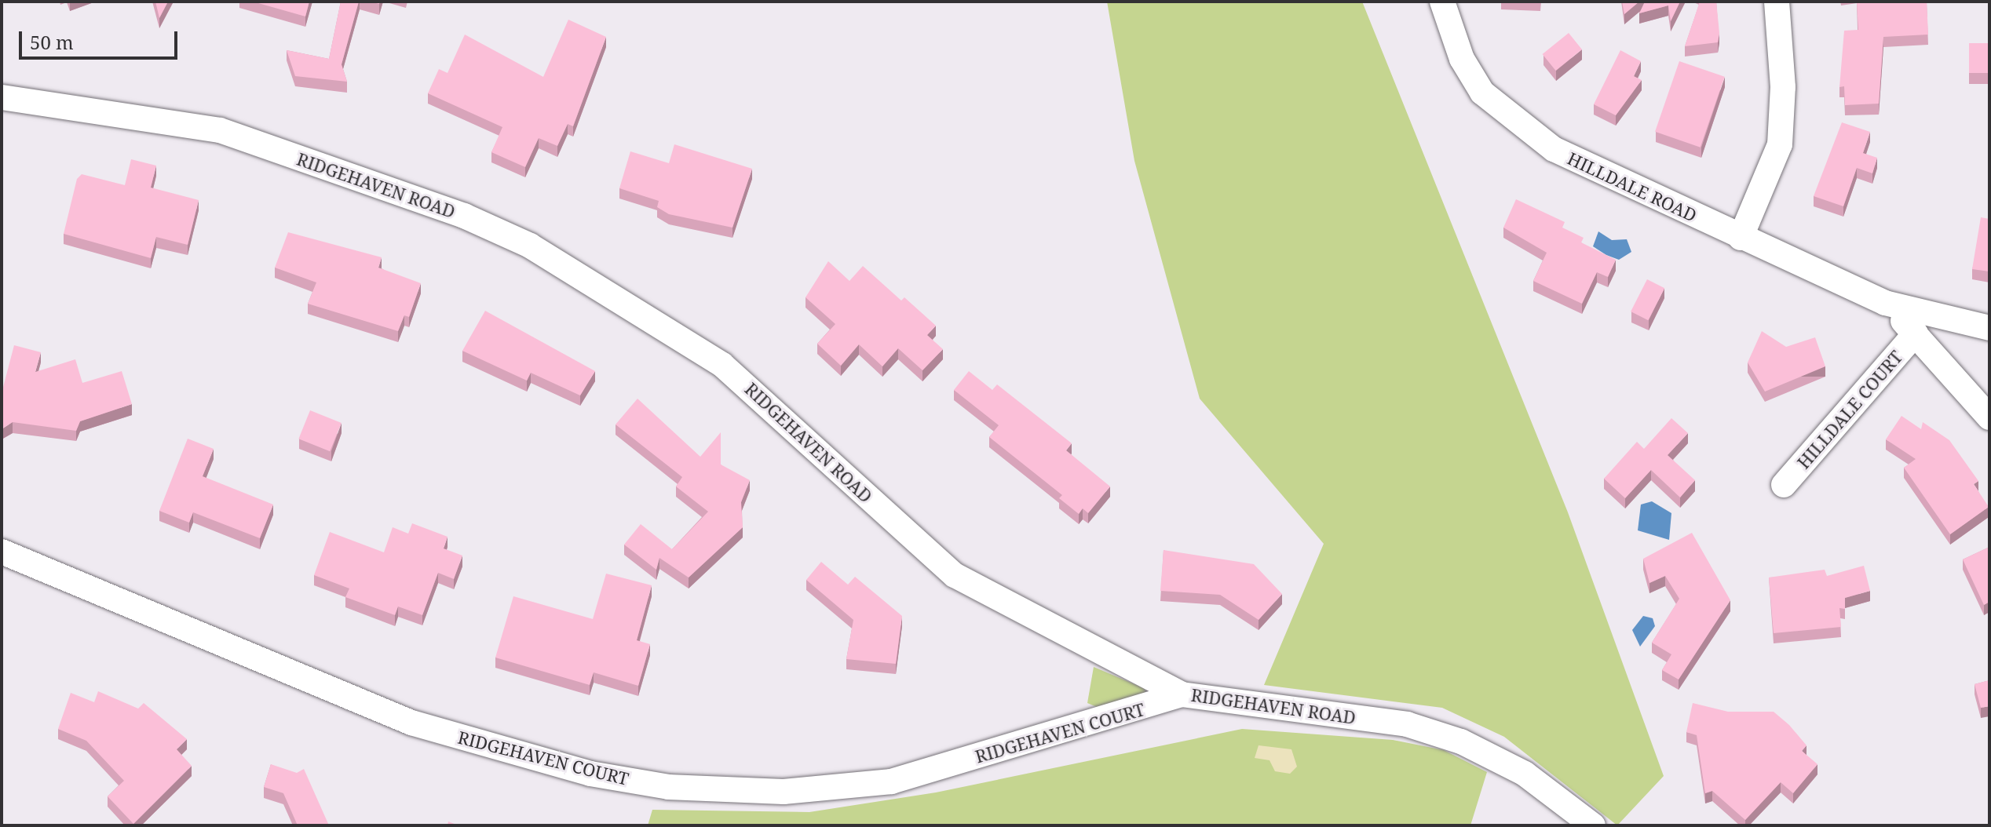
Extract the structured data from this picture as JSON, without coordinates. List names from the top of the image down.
{
  "streets": {
    "street": [
      "RIDGEHAVEN ROAD",
      "HILLDALE ROAD",
      "HILLDALE COURT",
      "RIDGEHAVEN COURT"
    ]
  },
  "crossings": [
    ["RIDGEHAVEN ROAD", "RIDGEHAVEN COURT"],
    ["HILLDALE ROAD", "HILLDALE COURT"]
  ],
  "scale_bar": "50 m"
}
